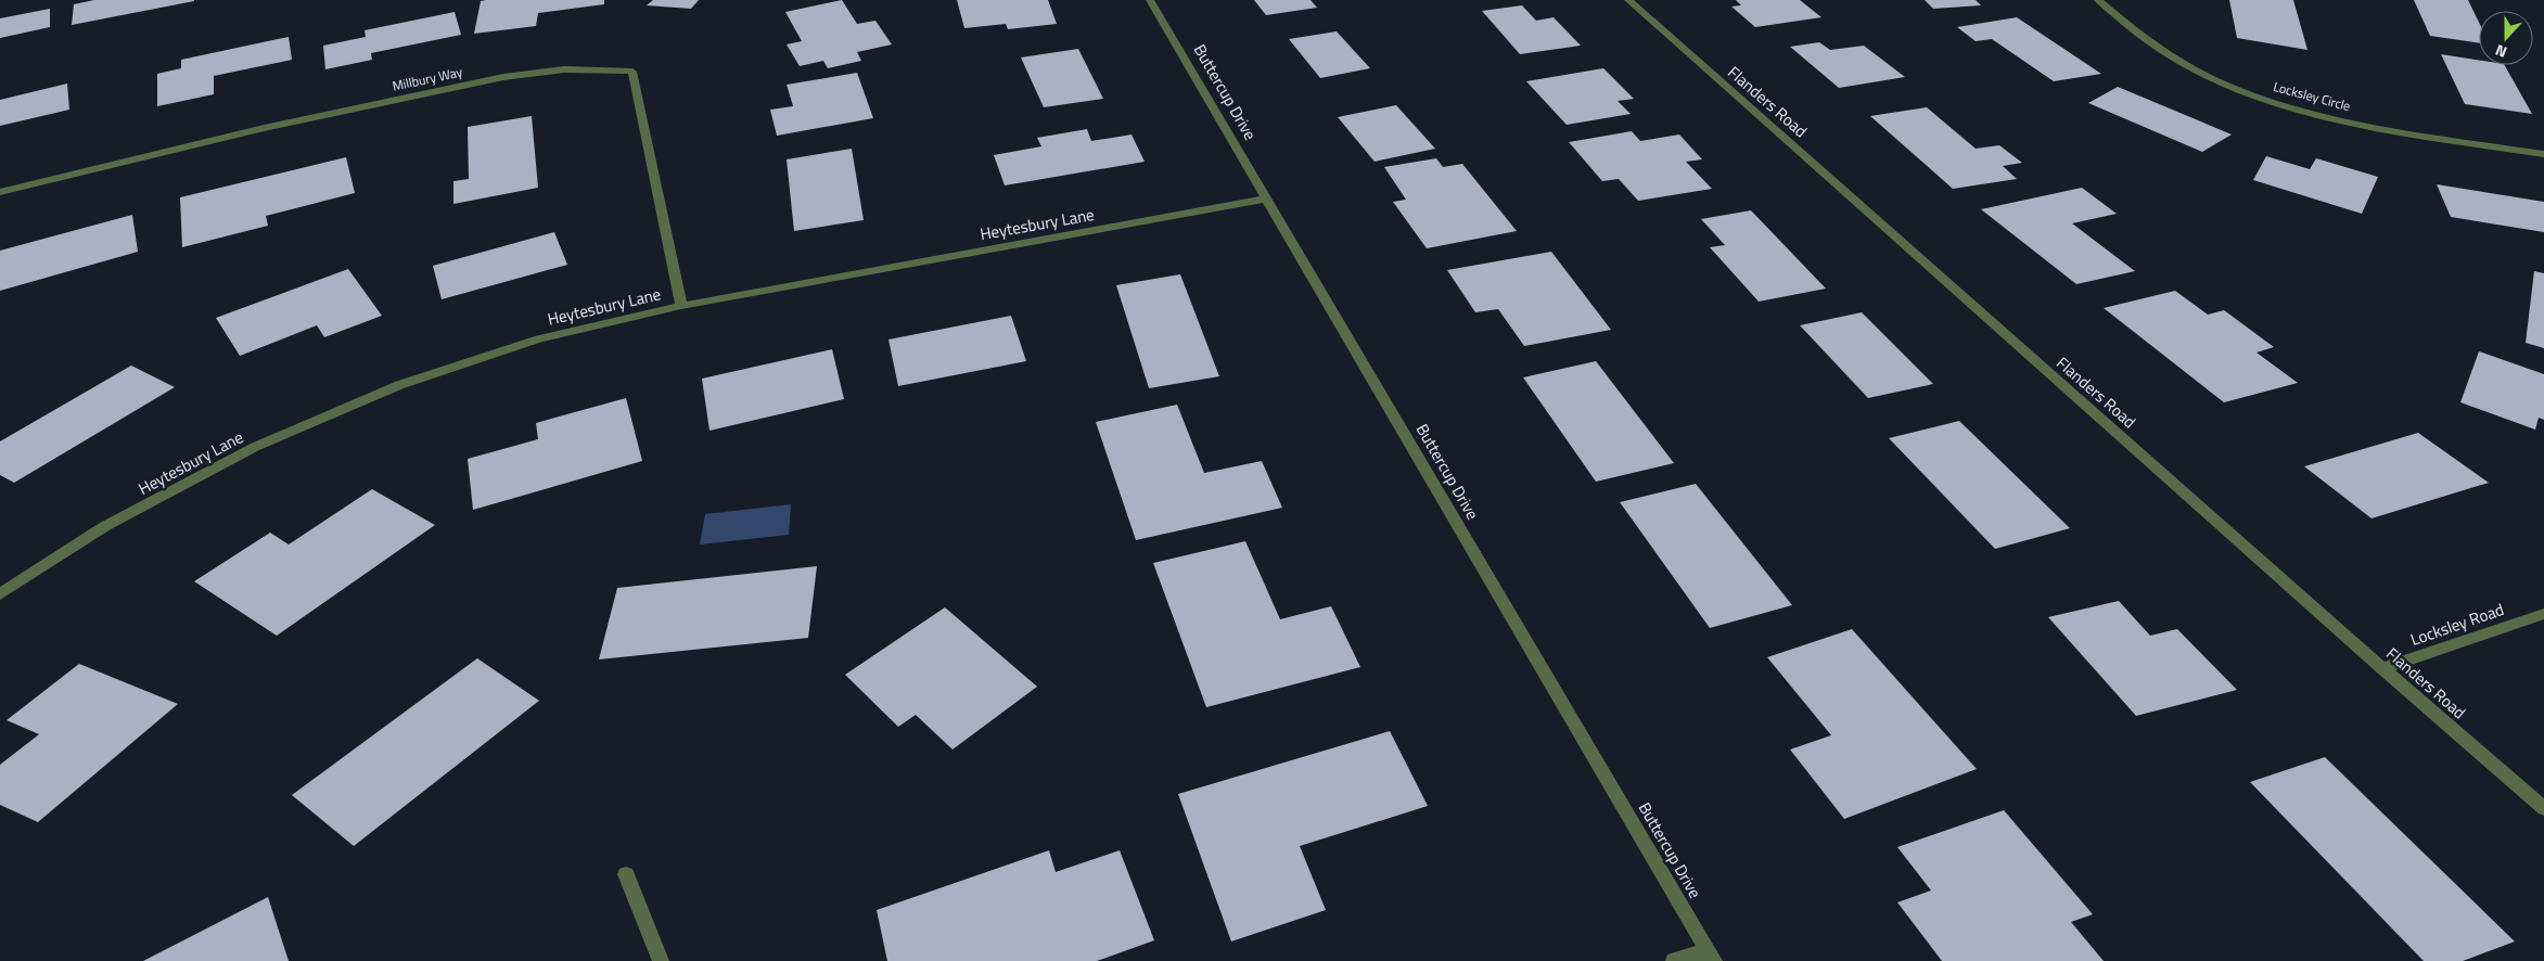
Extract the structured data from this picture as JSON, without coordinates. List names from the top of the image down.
{
  "streets": {
    "street": [
      "Millbury Way",
      "Buttercup Drive",
      "Locksley Circle",
      "Flanders Road",
      "Heytesbury Lane",
      "Locksley Road"
    ]
  },
  "crossings": [
    ["Millbury Way", "Heytesbury Lane"],
    ["Buttercup Drive", "Heytesbury Lane"],
    ["Flanders Road", "Locksley Road"]
  ],
  "north": "bottom"
}
